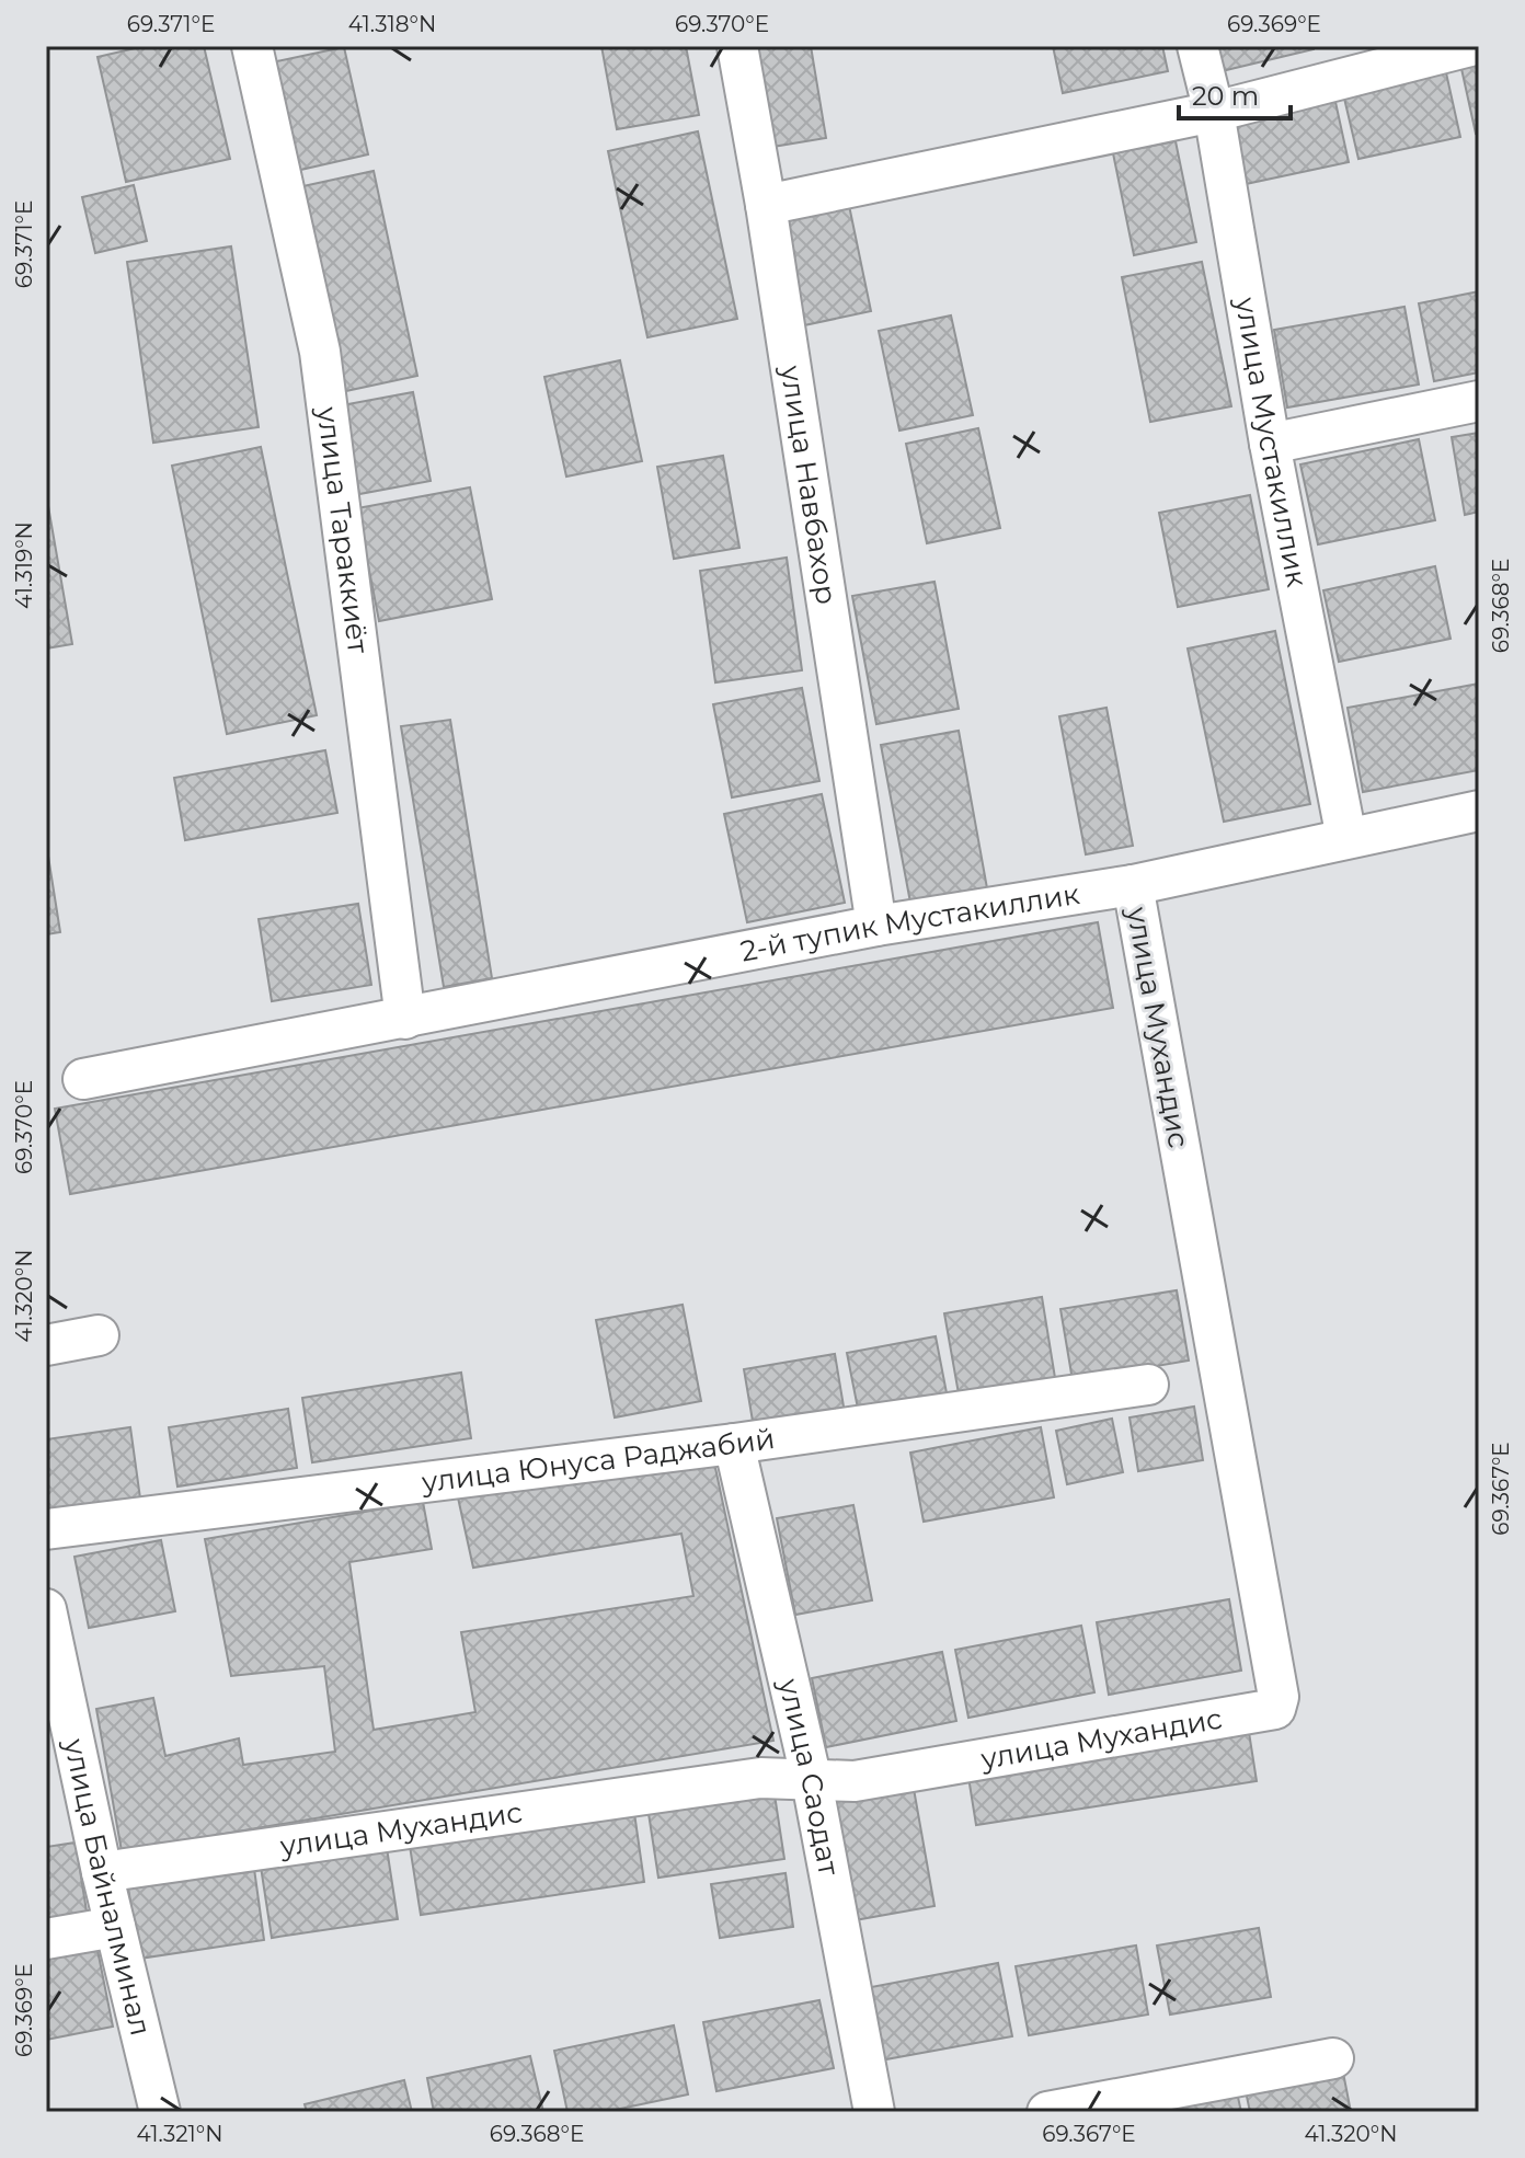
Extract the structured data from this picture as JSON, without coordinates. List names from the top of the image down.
{
  "streets": {
    "street": [
      "улица Мустакиллик",
      "улица Навбахор",
      "улица Тараккиёт",
      "2-й тупик Мустакиллик",
      "улица Мухандис",
      "улица Юнуса Раджабий",
      "улица Саодат",
      "улица Байналминал"
    ]
  },
  "crossings": [
    ["улица Мустакиллик", "2-й тупик Мустакиллик"],
    ["улица Навбахор", "2-й тупик Мустакиллик"],
    ["улица Тараккиёт", "2-й тупик Мустакиллик"],
    ["2-й тупик Мустакиллик", "улица Мухандис"],
    ["улица Мухандис", "улица Саодат"],
    ["улица Мухандис", "улица Байналминал"],
    ["улица Юнуса Раджабий", "улица Саодат"]
  ],
  "scale_bar": "20 m",
  "coordinates": [
    "69.371°E",
    "41.318°N",
    "69.370°E",
    "69.369°E",
    "41.319°N",
    "69.368°E",
    "41.320°N",
    "69.367°E",
    "41.321°N"
  ]
}
